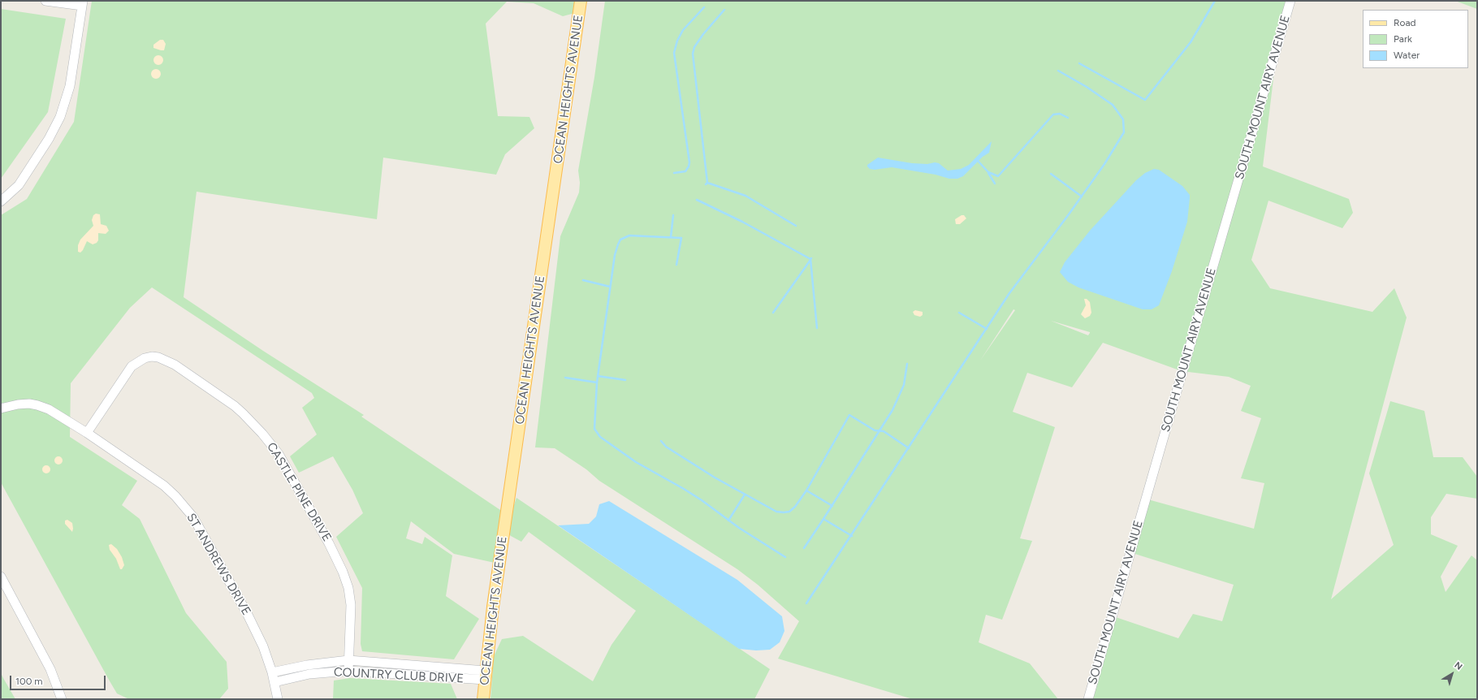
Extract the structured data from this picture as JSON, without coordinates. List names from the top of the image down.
{
  "streets": {
    "main road": ["OCEAN HEIGHTS AVENUE"],
    "street": [
      "SOUTH MOUNT AIRY AVENUE",
      "CASTLE PINE DRIVE",
      "ST ANDREWS DRIVE",
      "COUNTRY CLUB DRIVE"
    ]
  },
  "crossings": [
    ["OCEAN HEIGHTS AVENUE", "COUNTRY CLUB DRIVE"],
    ["CASTLE PINE DRIVE", "ST ANDREWS DRIVE"],
    ["CASTLE PINE DRIVE", "COUNTRY CLUB DRIVE"],
    ["ST ANDREWS DRIVE", "COUNTRY CLUB DRIVE"]
  ],
  "legend": ["Road", "Park", "Water"],
  "scale_bar": "100 m",
  "north": "top right"
}
